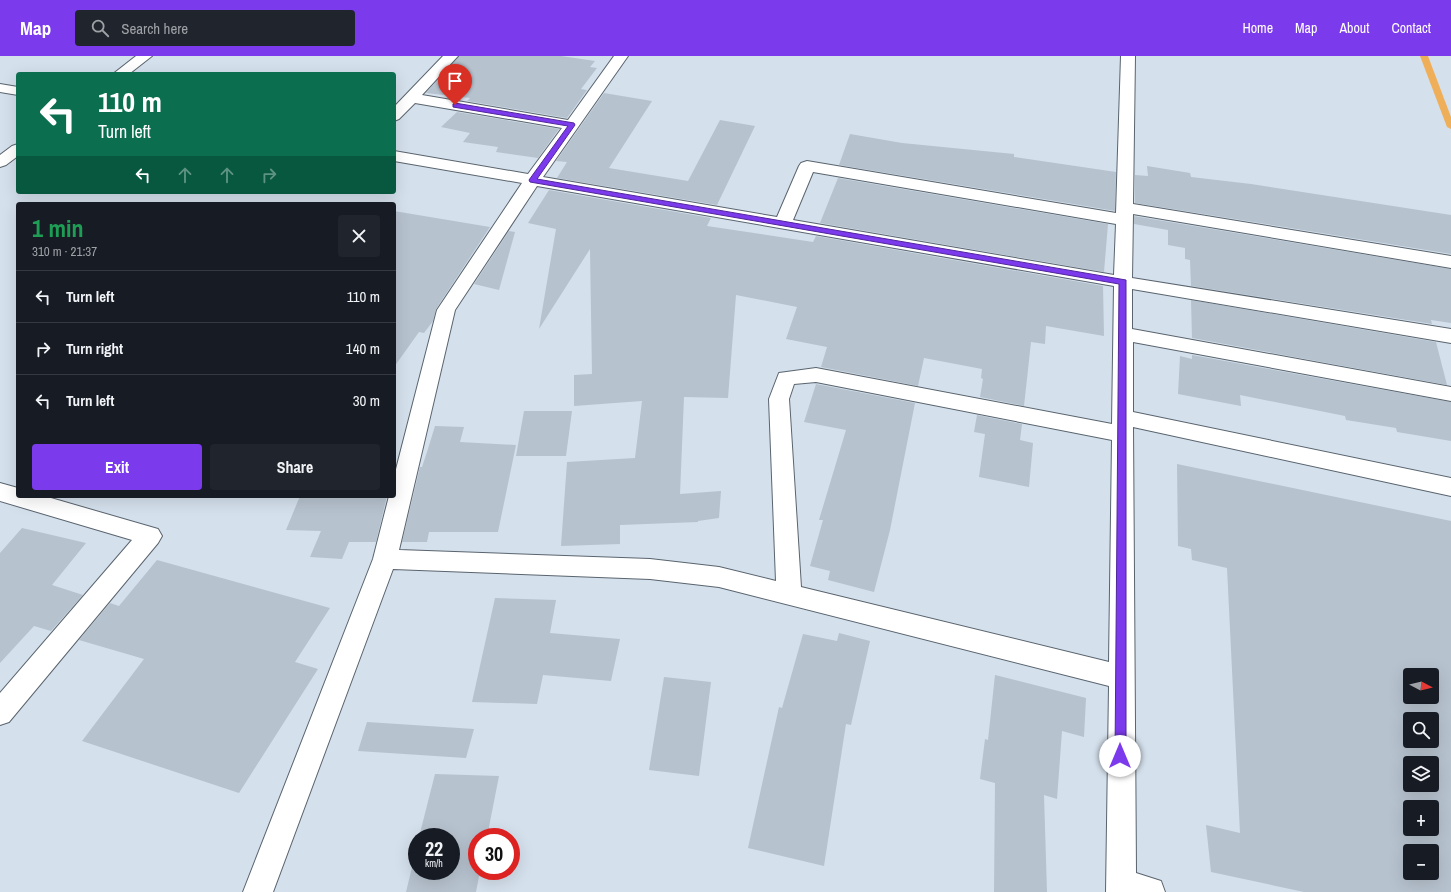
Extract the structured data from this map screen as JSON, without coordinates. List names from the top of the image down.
{
  "north": "right",
  "page": {
    "header": "Map",
    "search": "Search here",
    "nav": [
      "Home",
      "Map",
      "About",
      "Contact"
    ],
    "turn": ["110 m", "Turn left"],
    "heading": ["1 min", "310 m · 21:37"],
    "list": [
      {
        "name": "Turn left",
        "value": "110 m"
      },
      {
        "name": "Turn right",
        "value": "140 m"
      },
      {
        "name": "Turn left",
        "value": "30 m"
      }
    ],
    "buttons": ["Exit", "Share"],
    "map_buttons": ["+", "−"],
    "speed": "22 km/h",
    "limit": "30"
  }
}
